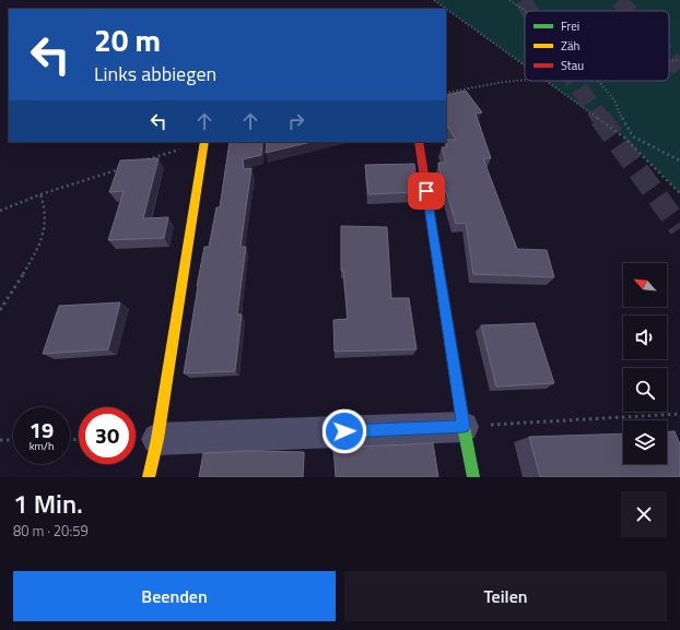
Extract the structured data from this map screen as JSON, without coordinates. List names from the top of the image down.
{
  "legend": ["Frei", "Zäh", "Stau"],
  "north": "top left",
  "page": {
    "turn": ["20 m", "Links abbiegen"],
    "speed": "19 km/h",
    "limit": "30",
    "heading": ["1 Min.", "80 m · 20:59"],
    "buttons": ["Beenden", "Teilen"]
  }
}
